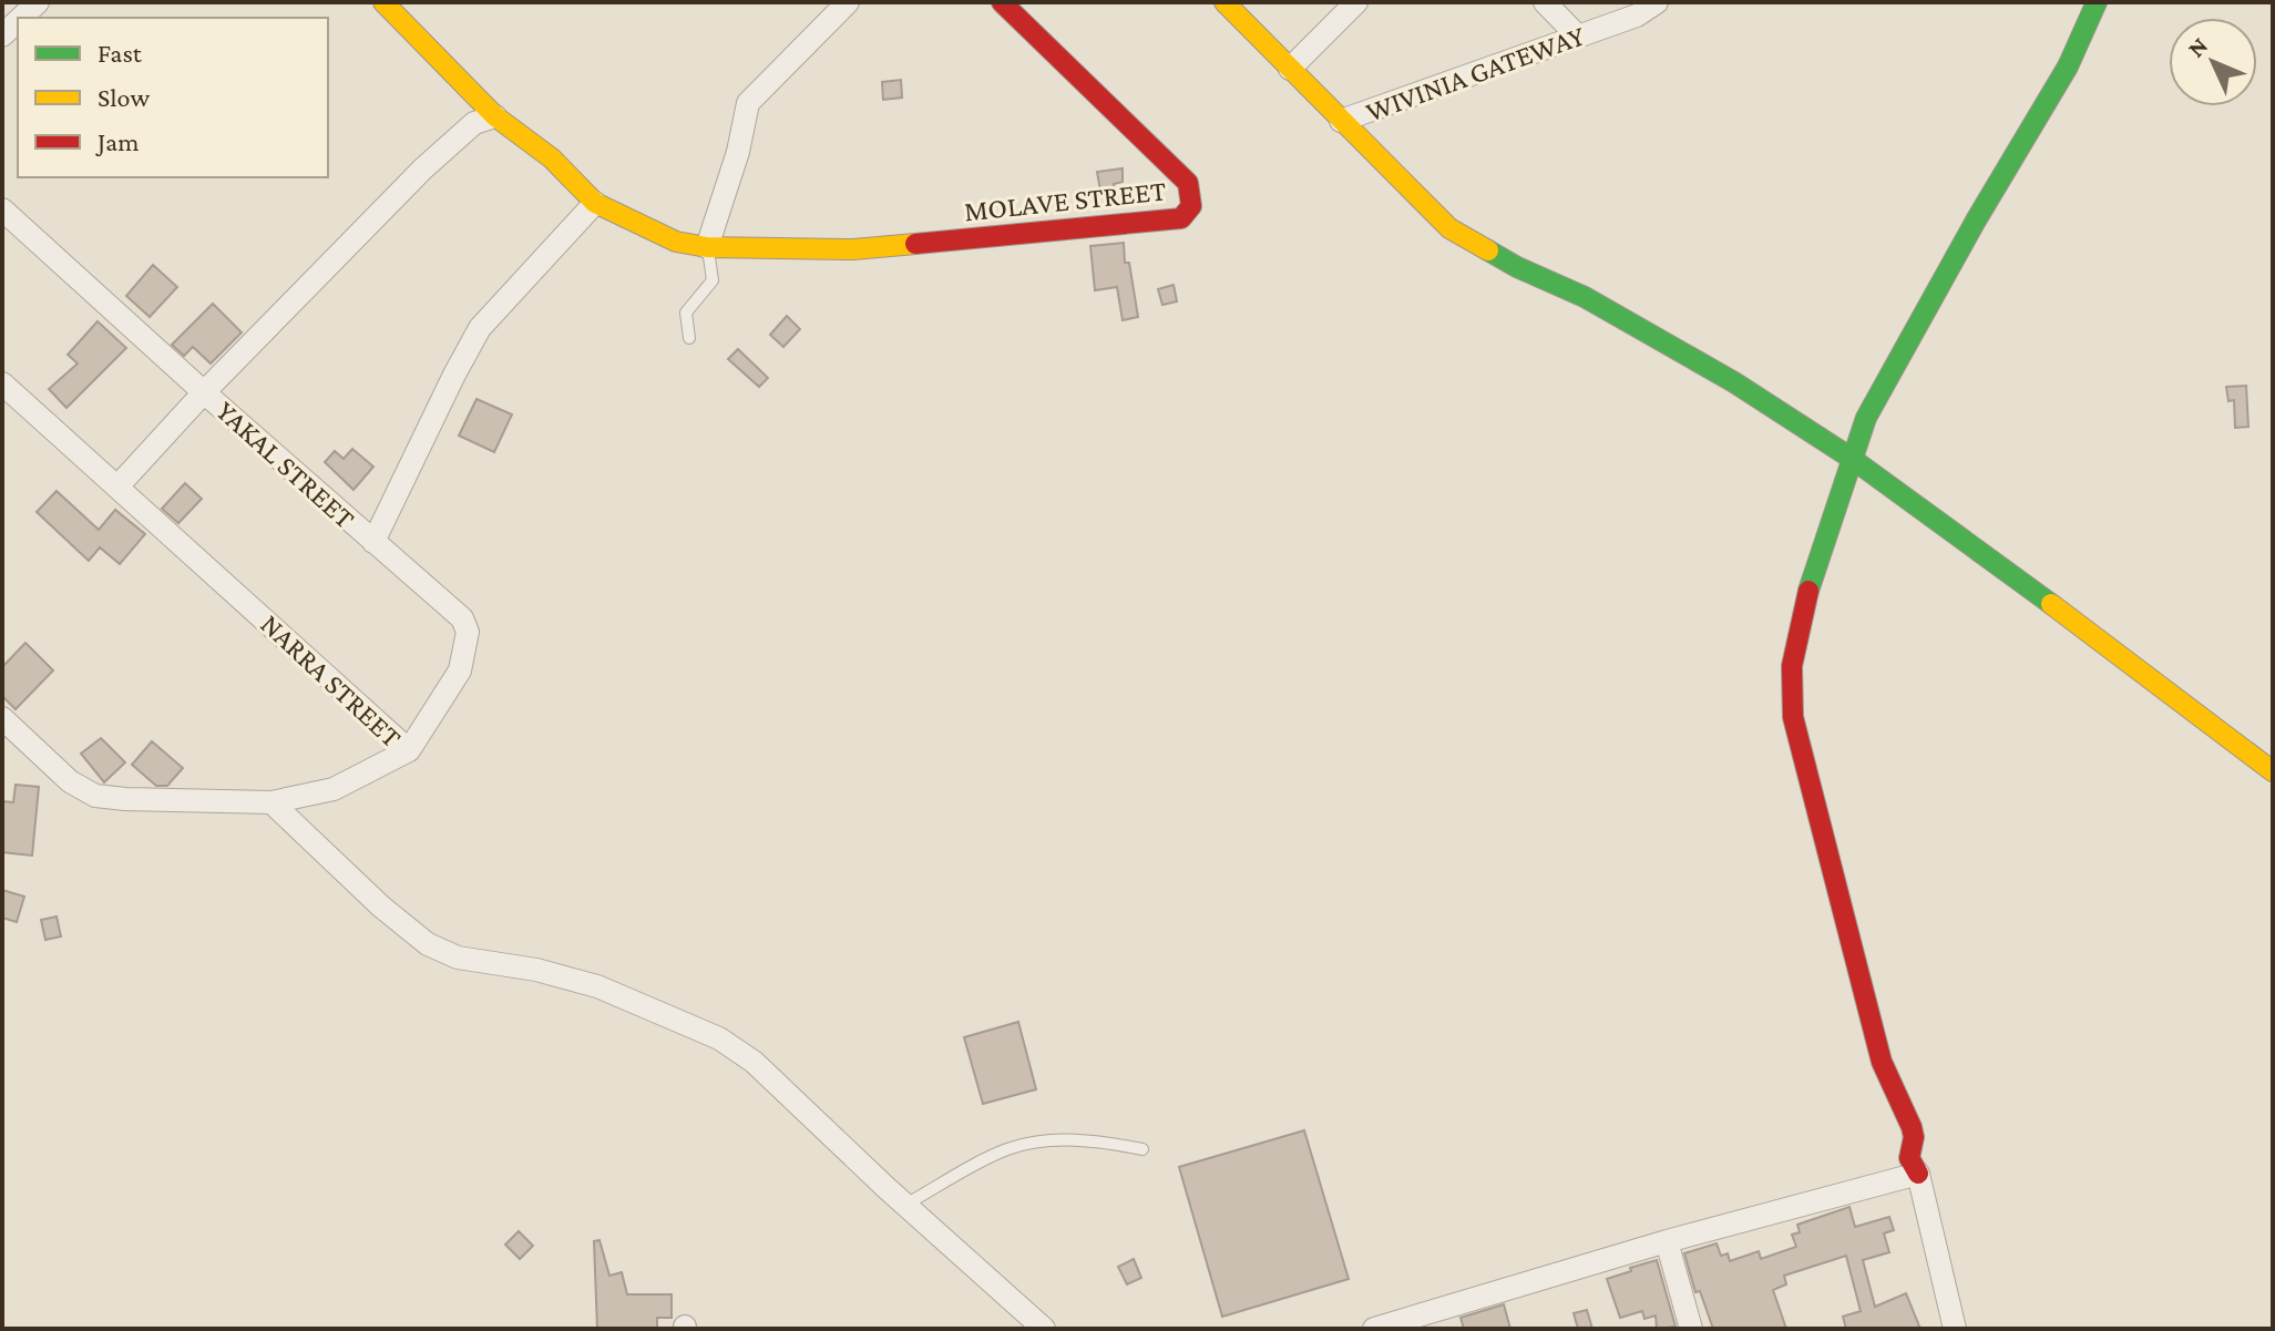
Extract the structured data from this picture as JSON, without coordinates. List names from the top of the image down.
{
  "streets": {
    "street": [
      "WIVINIA GATEWAY",
      "MOLAVE STREET",
      "YAKAL STREET",
      "NARRA STREET"
    ]
  },
  "crossings": [
    ["YAKAL STREET", "NARRA STREET"]
  ],
  "legend": ["Fast", "Slow", "Jam"],
  "north": "top left"
}
